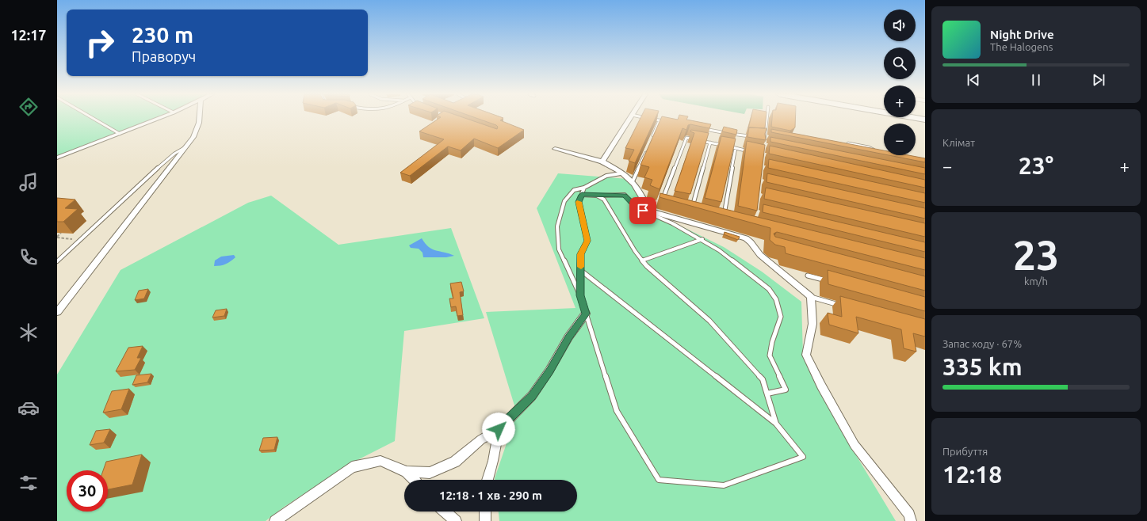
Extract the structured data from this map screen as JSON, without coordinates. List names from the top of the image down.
{
  "page": {
    "tabs": "12:17",
    "map_buttons": ["+", "−"],
    "turn": ["230 m", "Праворуч"],
    "song": ["Night Drive", "The Halogens"],
    "tile": [
      "Клімат",
      ["23", "km/h"],
      ["Запас ходу · 67%", "335 km"],
      ["Прибуття", "12:18"]
    ],
    "heat": ["−", "23°", "+"],
    "limit": "30",
    "trip": "12:18 · 1 хв · 290 m"
  }
}
